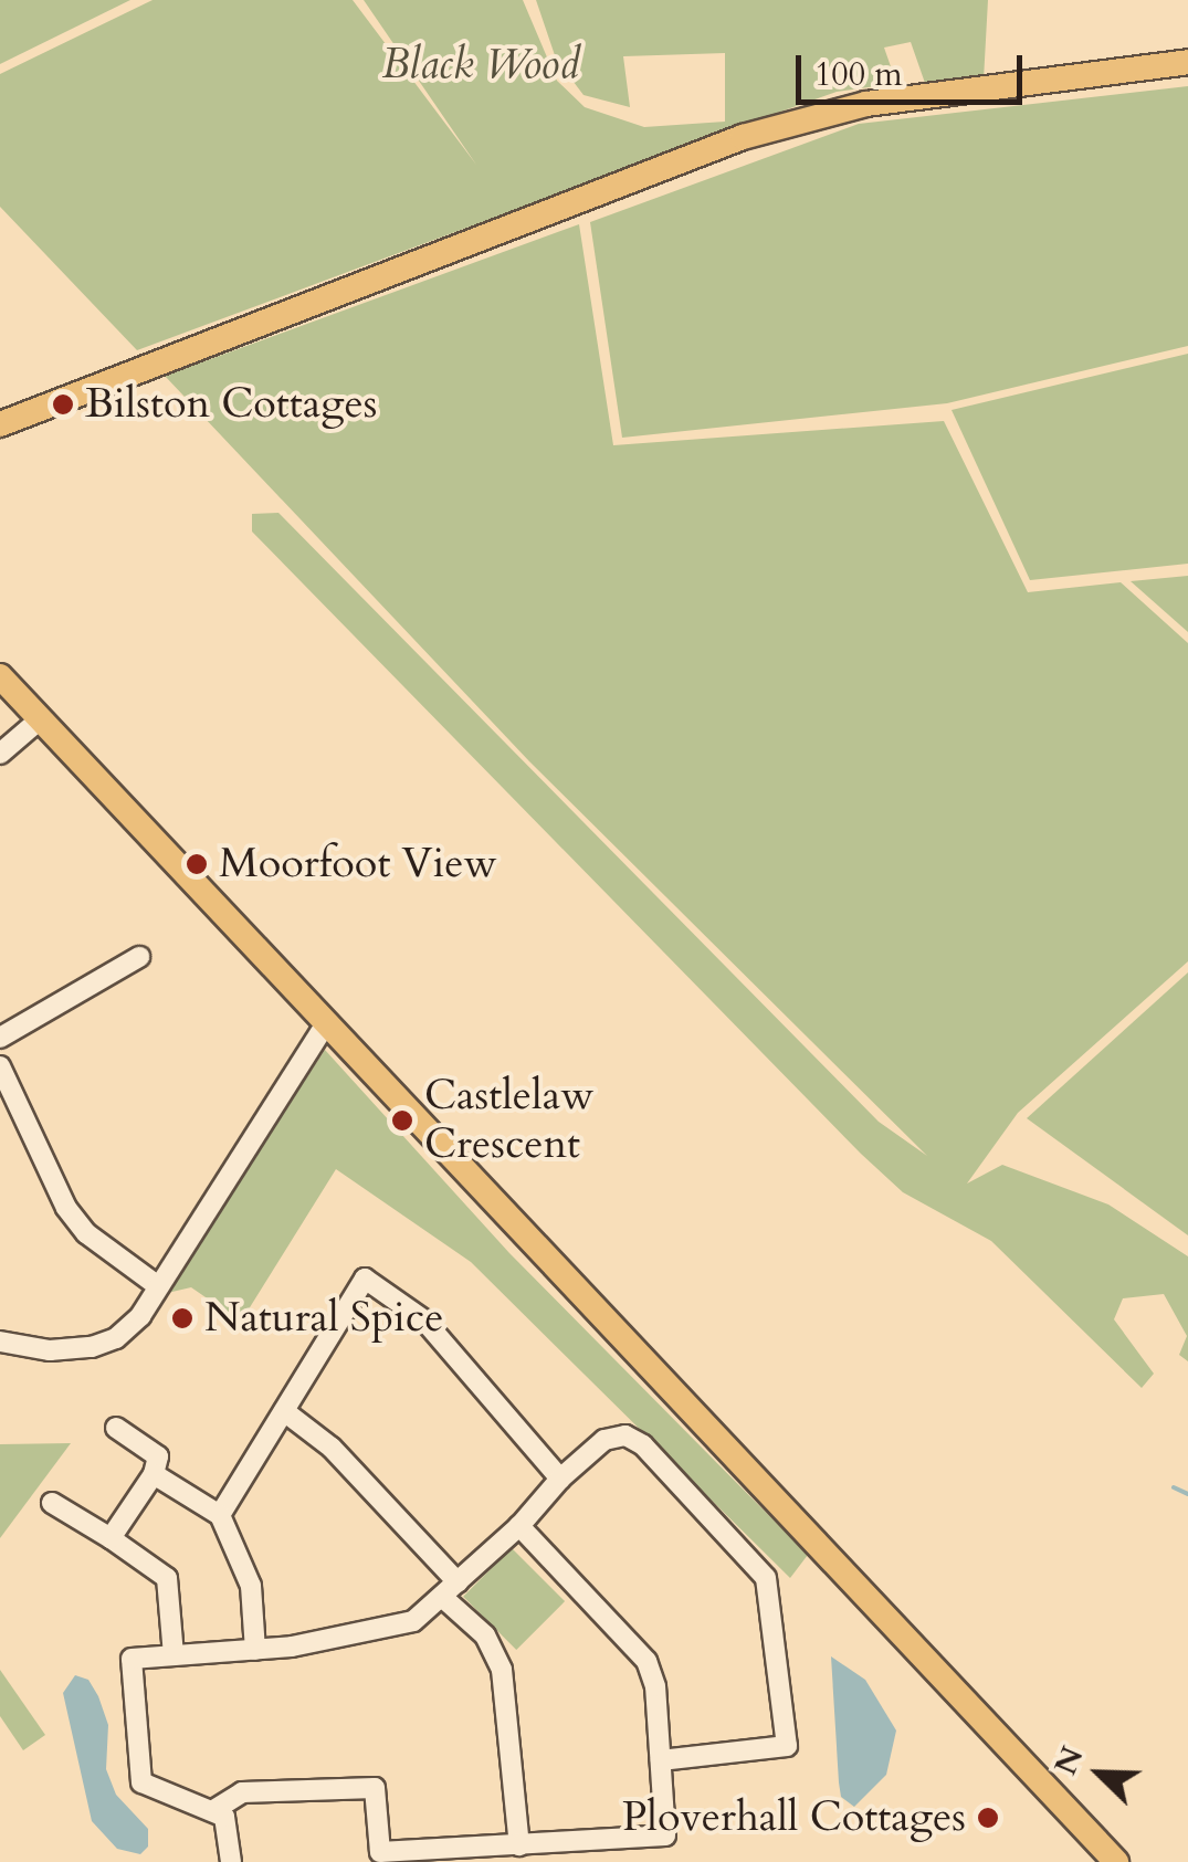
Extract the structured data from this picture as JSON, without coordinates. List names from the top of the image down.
{
  "parks": ["Black Wood"],
  "places": [
    "Bilston Cottages",
    "Moorfoot View",
    "Castlelaw Crescent",
    "Natural Spice",
    "Ploverhall Cottages"
  ],
  "scale_bar": "100 m",
  "north": "top left"
}
